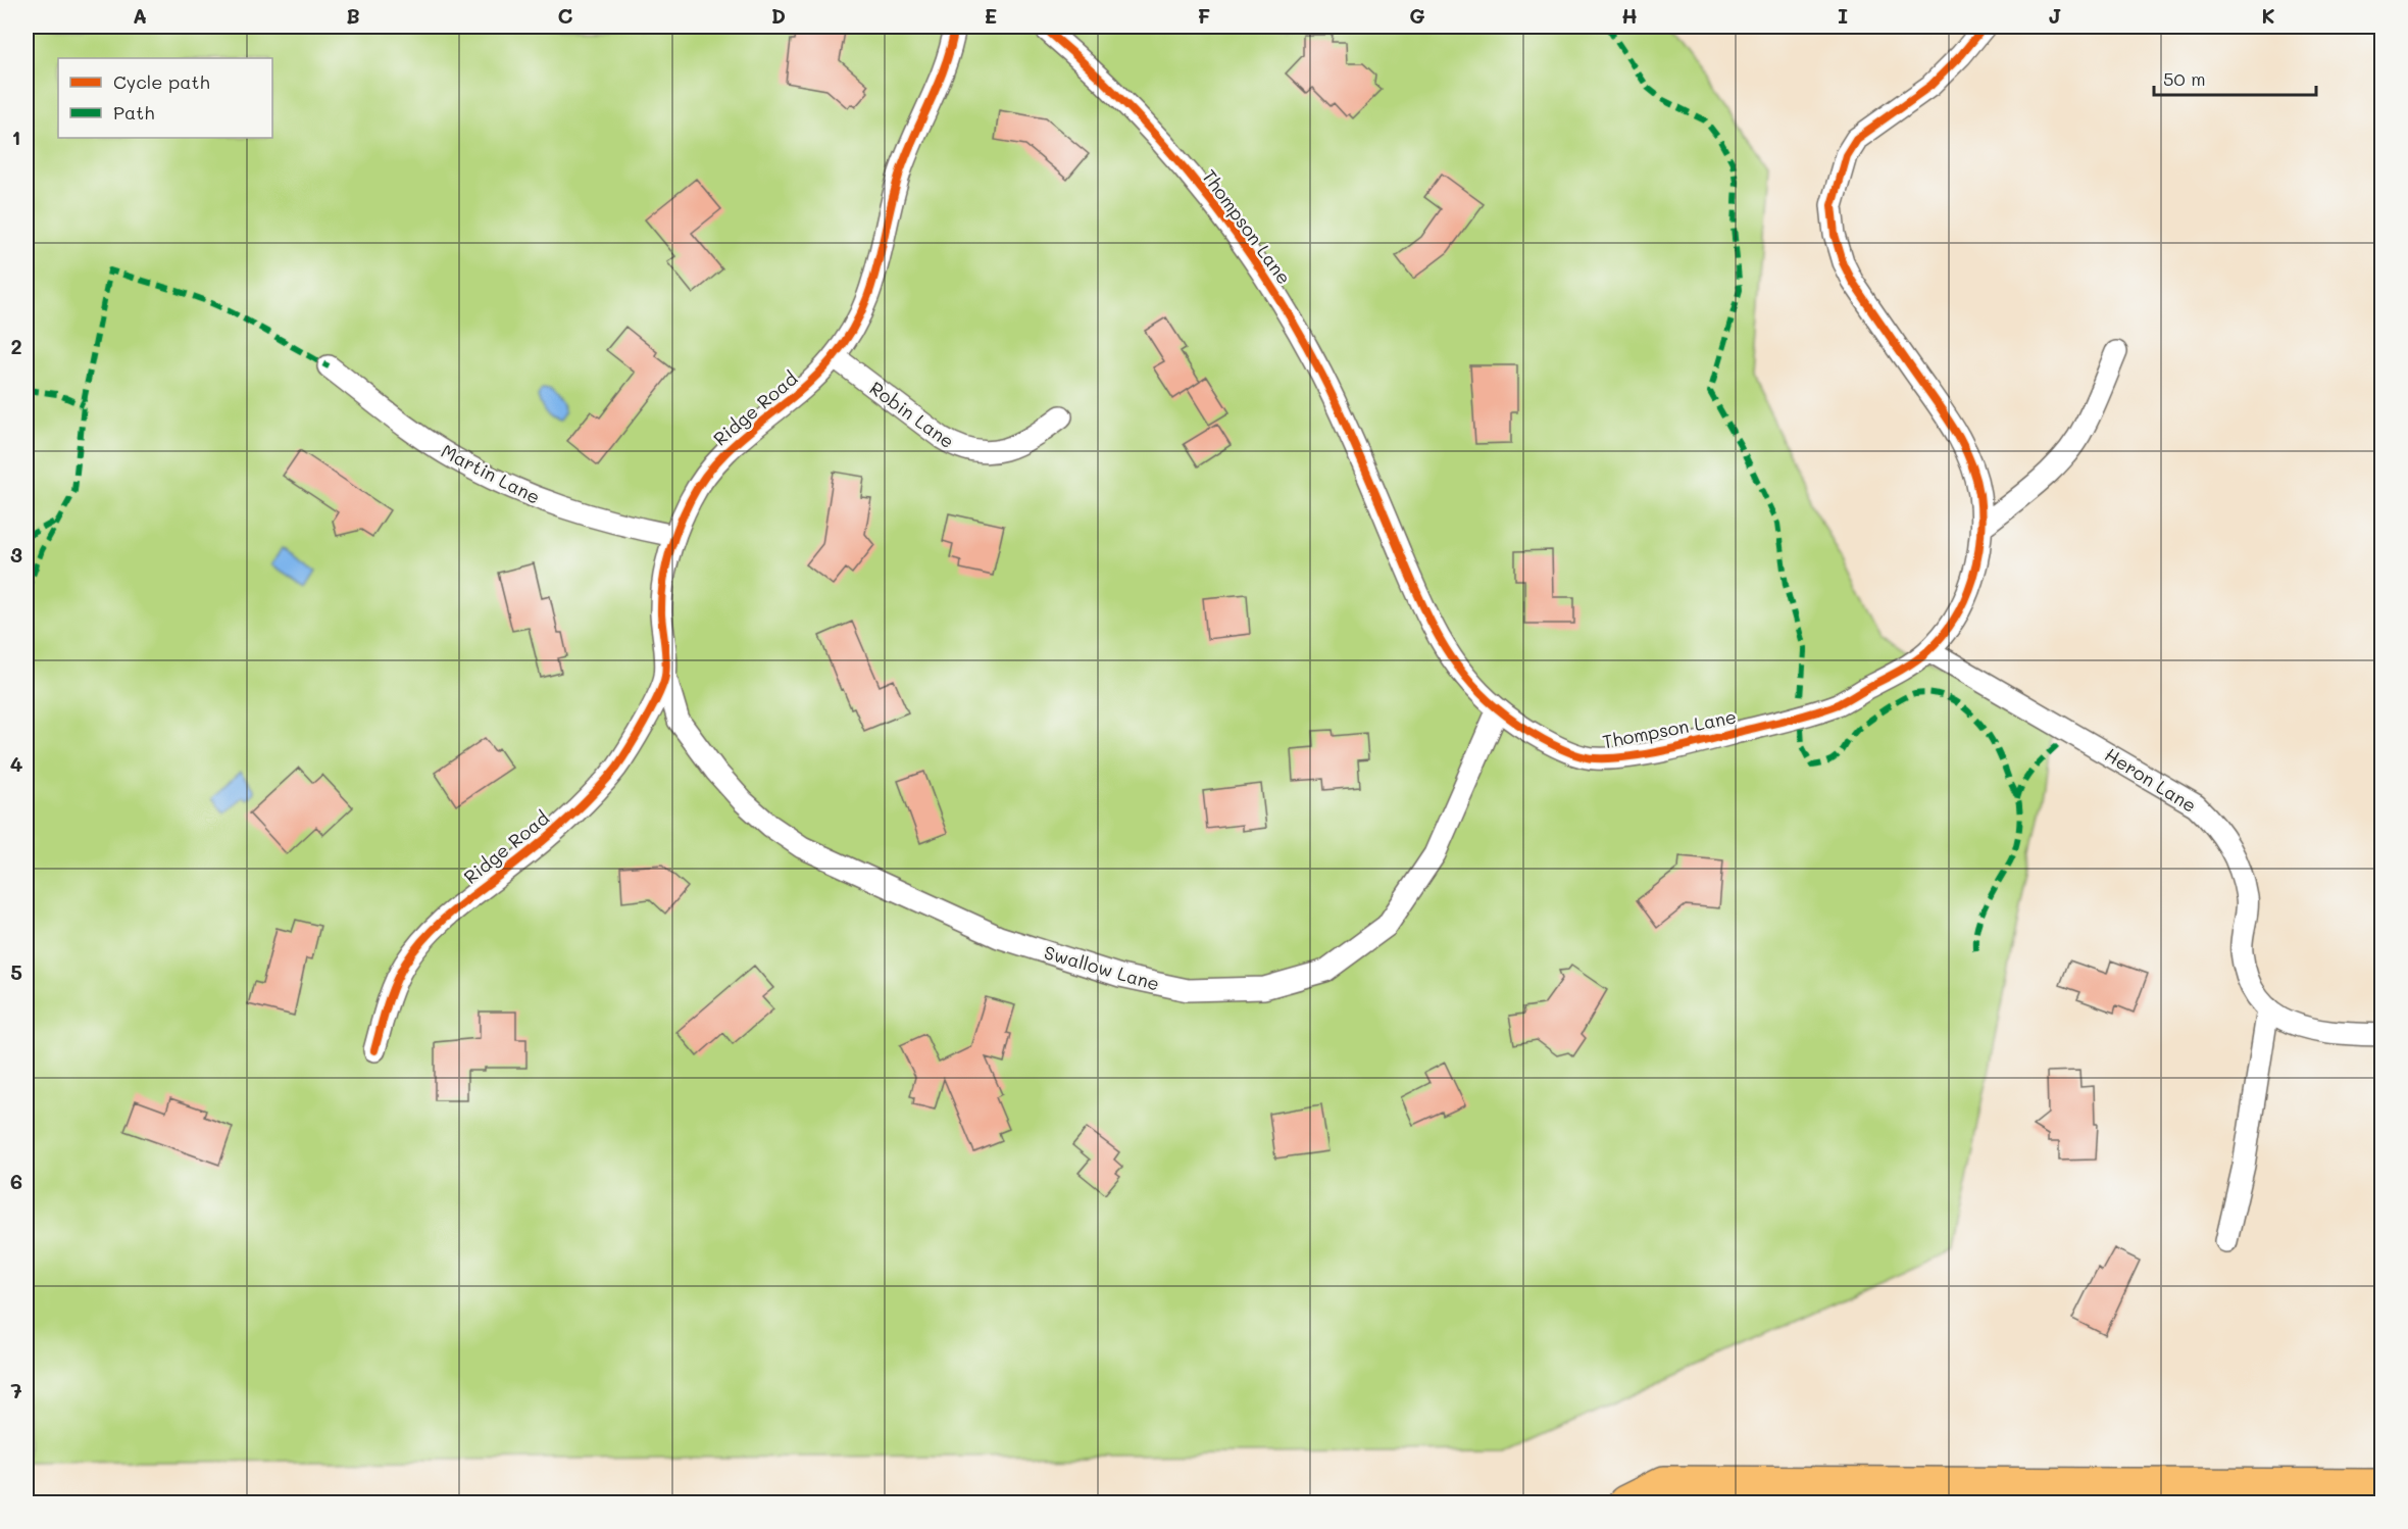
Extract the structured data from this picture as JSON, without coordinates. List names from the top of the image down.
{
  "streets": {
    "street": [
      "Thompson Lane",
      "Ridge Road",
      "Robin Lane",
      "Martin Lane",
      "Heron Lane",
      "Swallow Lane"
    ]
  },
  "crossings": [
    ["Thompson Lane", "Heron Lane"],
    ["Thompson Lane", "Swallow Lane"],
    ["Ridge Road", "Robin Lane"],
    ["Ridge Road", "Martin Lane"],
    ["Ridge Road", "Swallow Lane"]
  ],
  "legend": ["Cycle path", "Path"],
  "scale_bar": "50 m",
  "grid": {
    "columns": [
      "A",
      "B",
      "C",
      "D",
      "E",
      "F",
      "G",
      "H",
      "I",
      "J",
      "K"
    ],
    "rows": [
      "1",
      "2",
      "3",
      "4",
      "5",
      "6",
      "7"
    ]
  }
}
